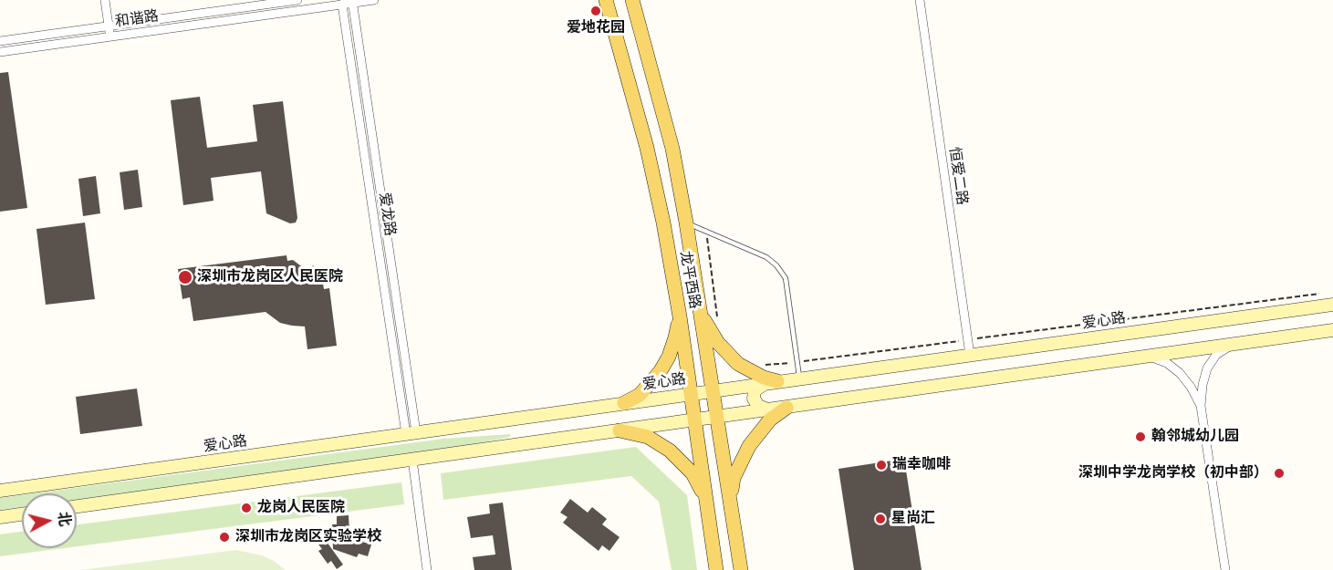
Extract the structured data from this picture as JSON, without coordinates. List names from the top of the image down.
{
  "streets": {
    "main road": ["龙平西路"],
    "street": [
      "和谐路",
      "恒爱二路",
      "爱龙路",
      "爱心路"
    ]
  },
  "crossings": [
    ["和谐路", "爱龙路"],
    ["恒爱二路", "爱心路"],
    ["爱龙路", "爱心路"],
    ["龙平西路", "爱心路"]
  ],
  "places": [
    "爱地花园",
    "深圳市龙岗区人民医院",
    "翰邻城幼儿园",
    "瑞幸咖啡",
    "深圳中学龙岗学校（初中部）",
    "龙岗人民医院",
    "星尚汇",
    "深圳市龙岗区实验学校"
  ],
  "north": "right"
}
